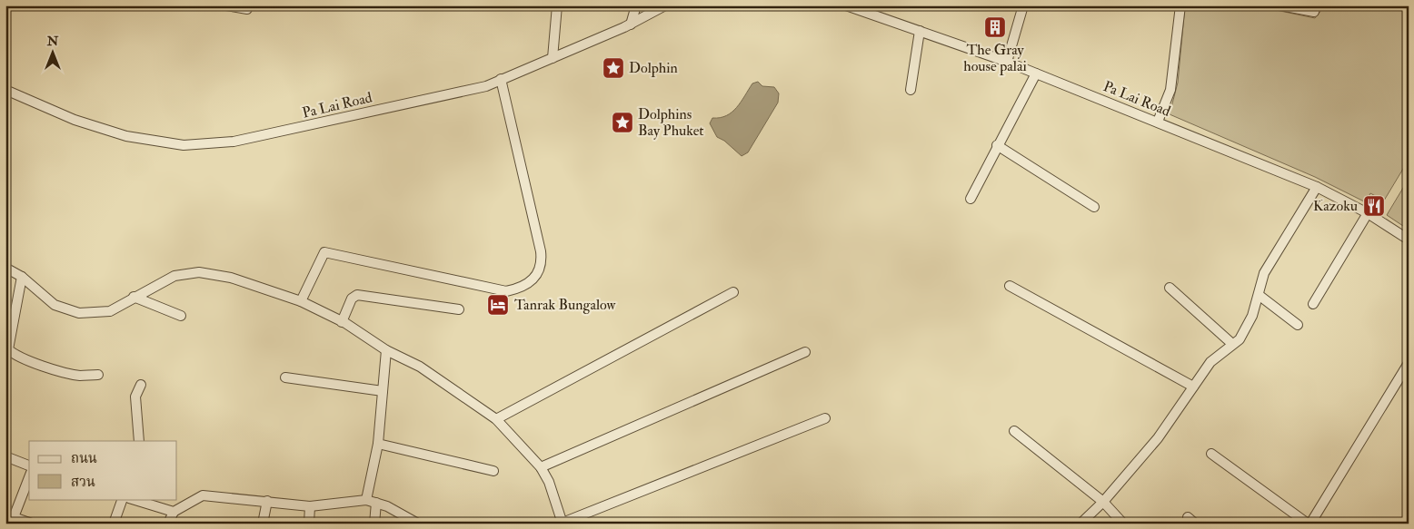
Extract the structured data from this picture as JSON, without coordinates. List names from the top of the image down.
{
  "streets": {
    "street": ["Pa Lai Road"]
  },
  "places": {
    "building": ["The Gray house palai"],
    "place": ["Dolphin", "Dolphins Bay Phuket"],
    "restaurant": ["Kazoku"],
    "hotel": ["Tanrak Bungalow"]
  },
  "legend": ["ถนน", "สวน"],
  "north": "top"
}
